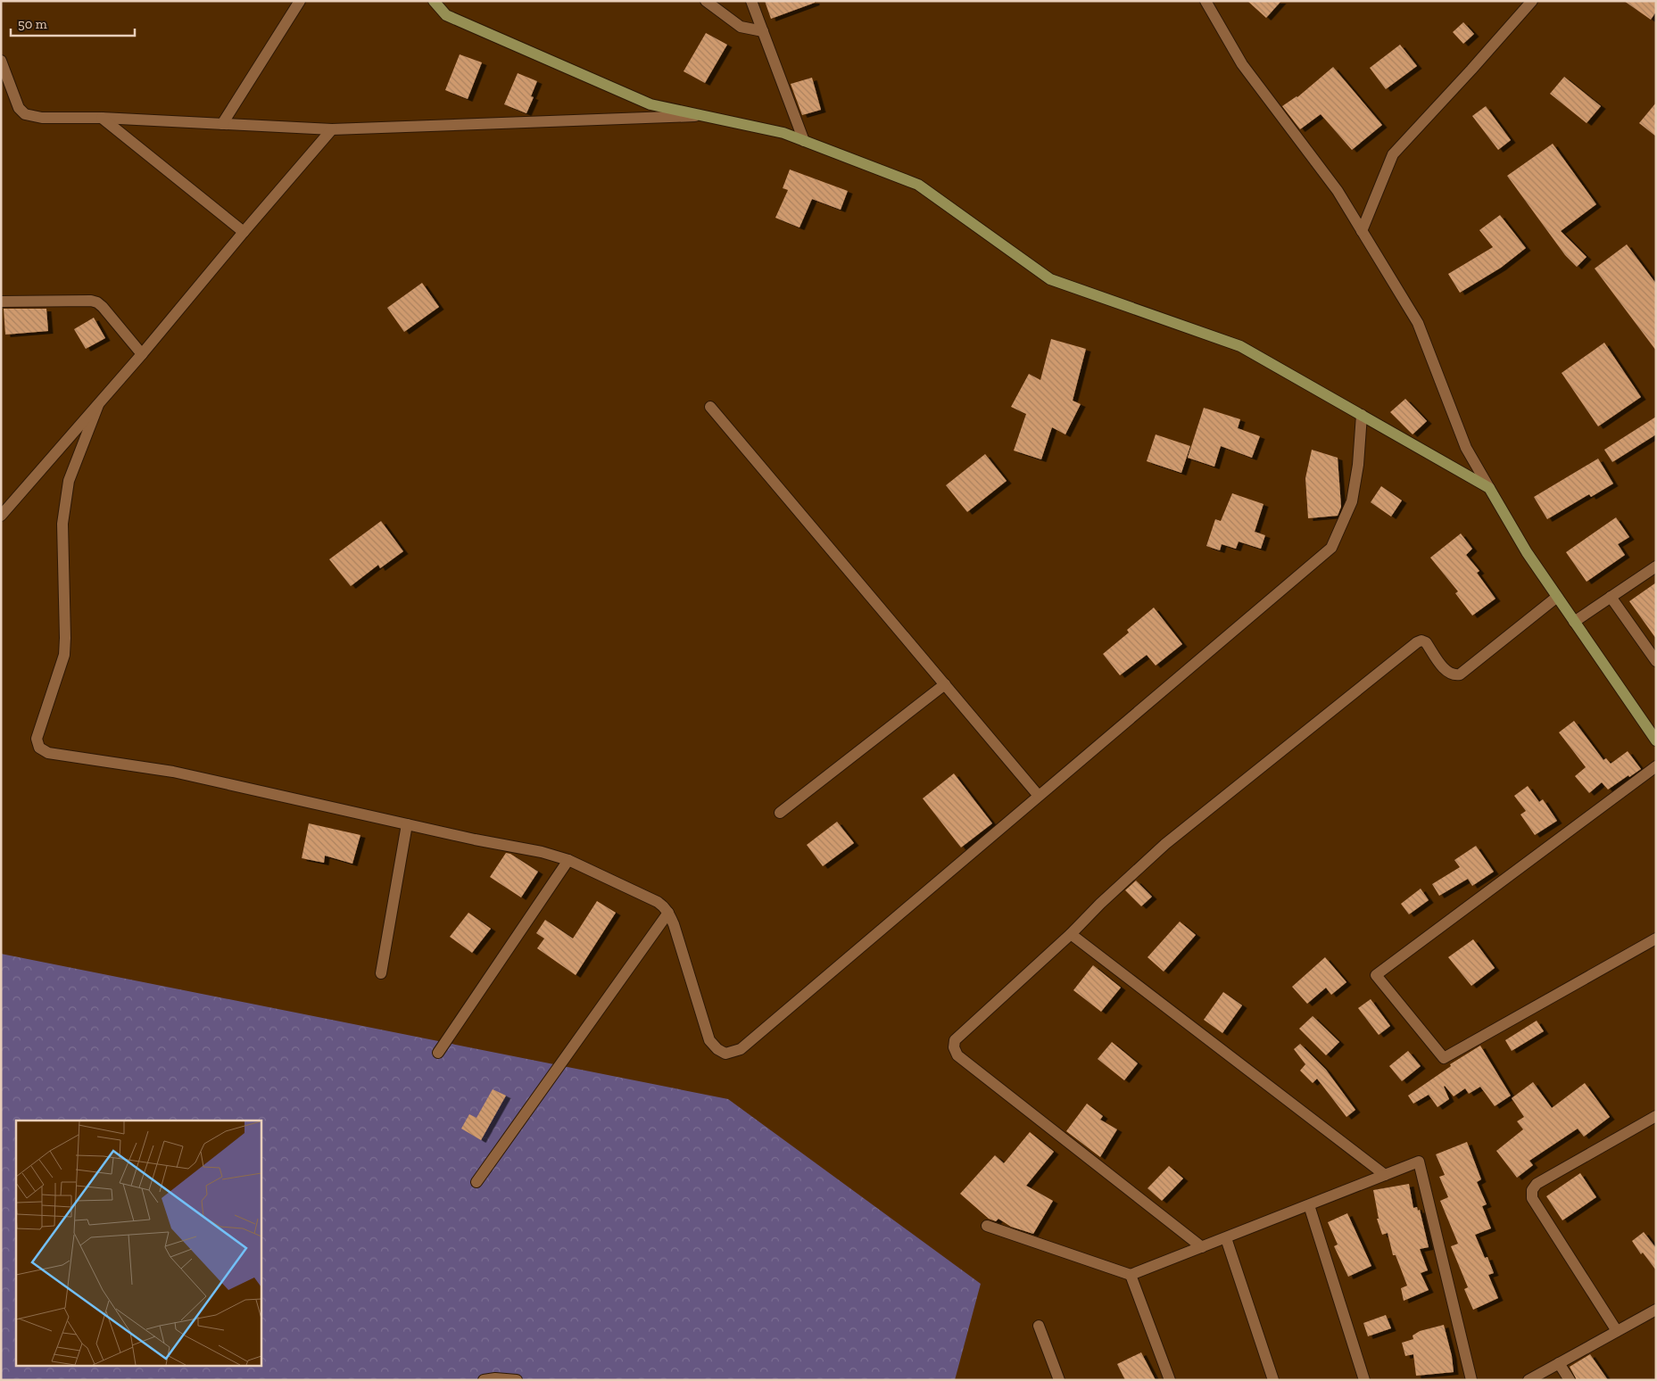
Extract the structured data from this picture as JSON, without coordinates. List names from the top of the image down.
{
  "scale_bar": "50 m"
}
